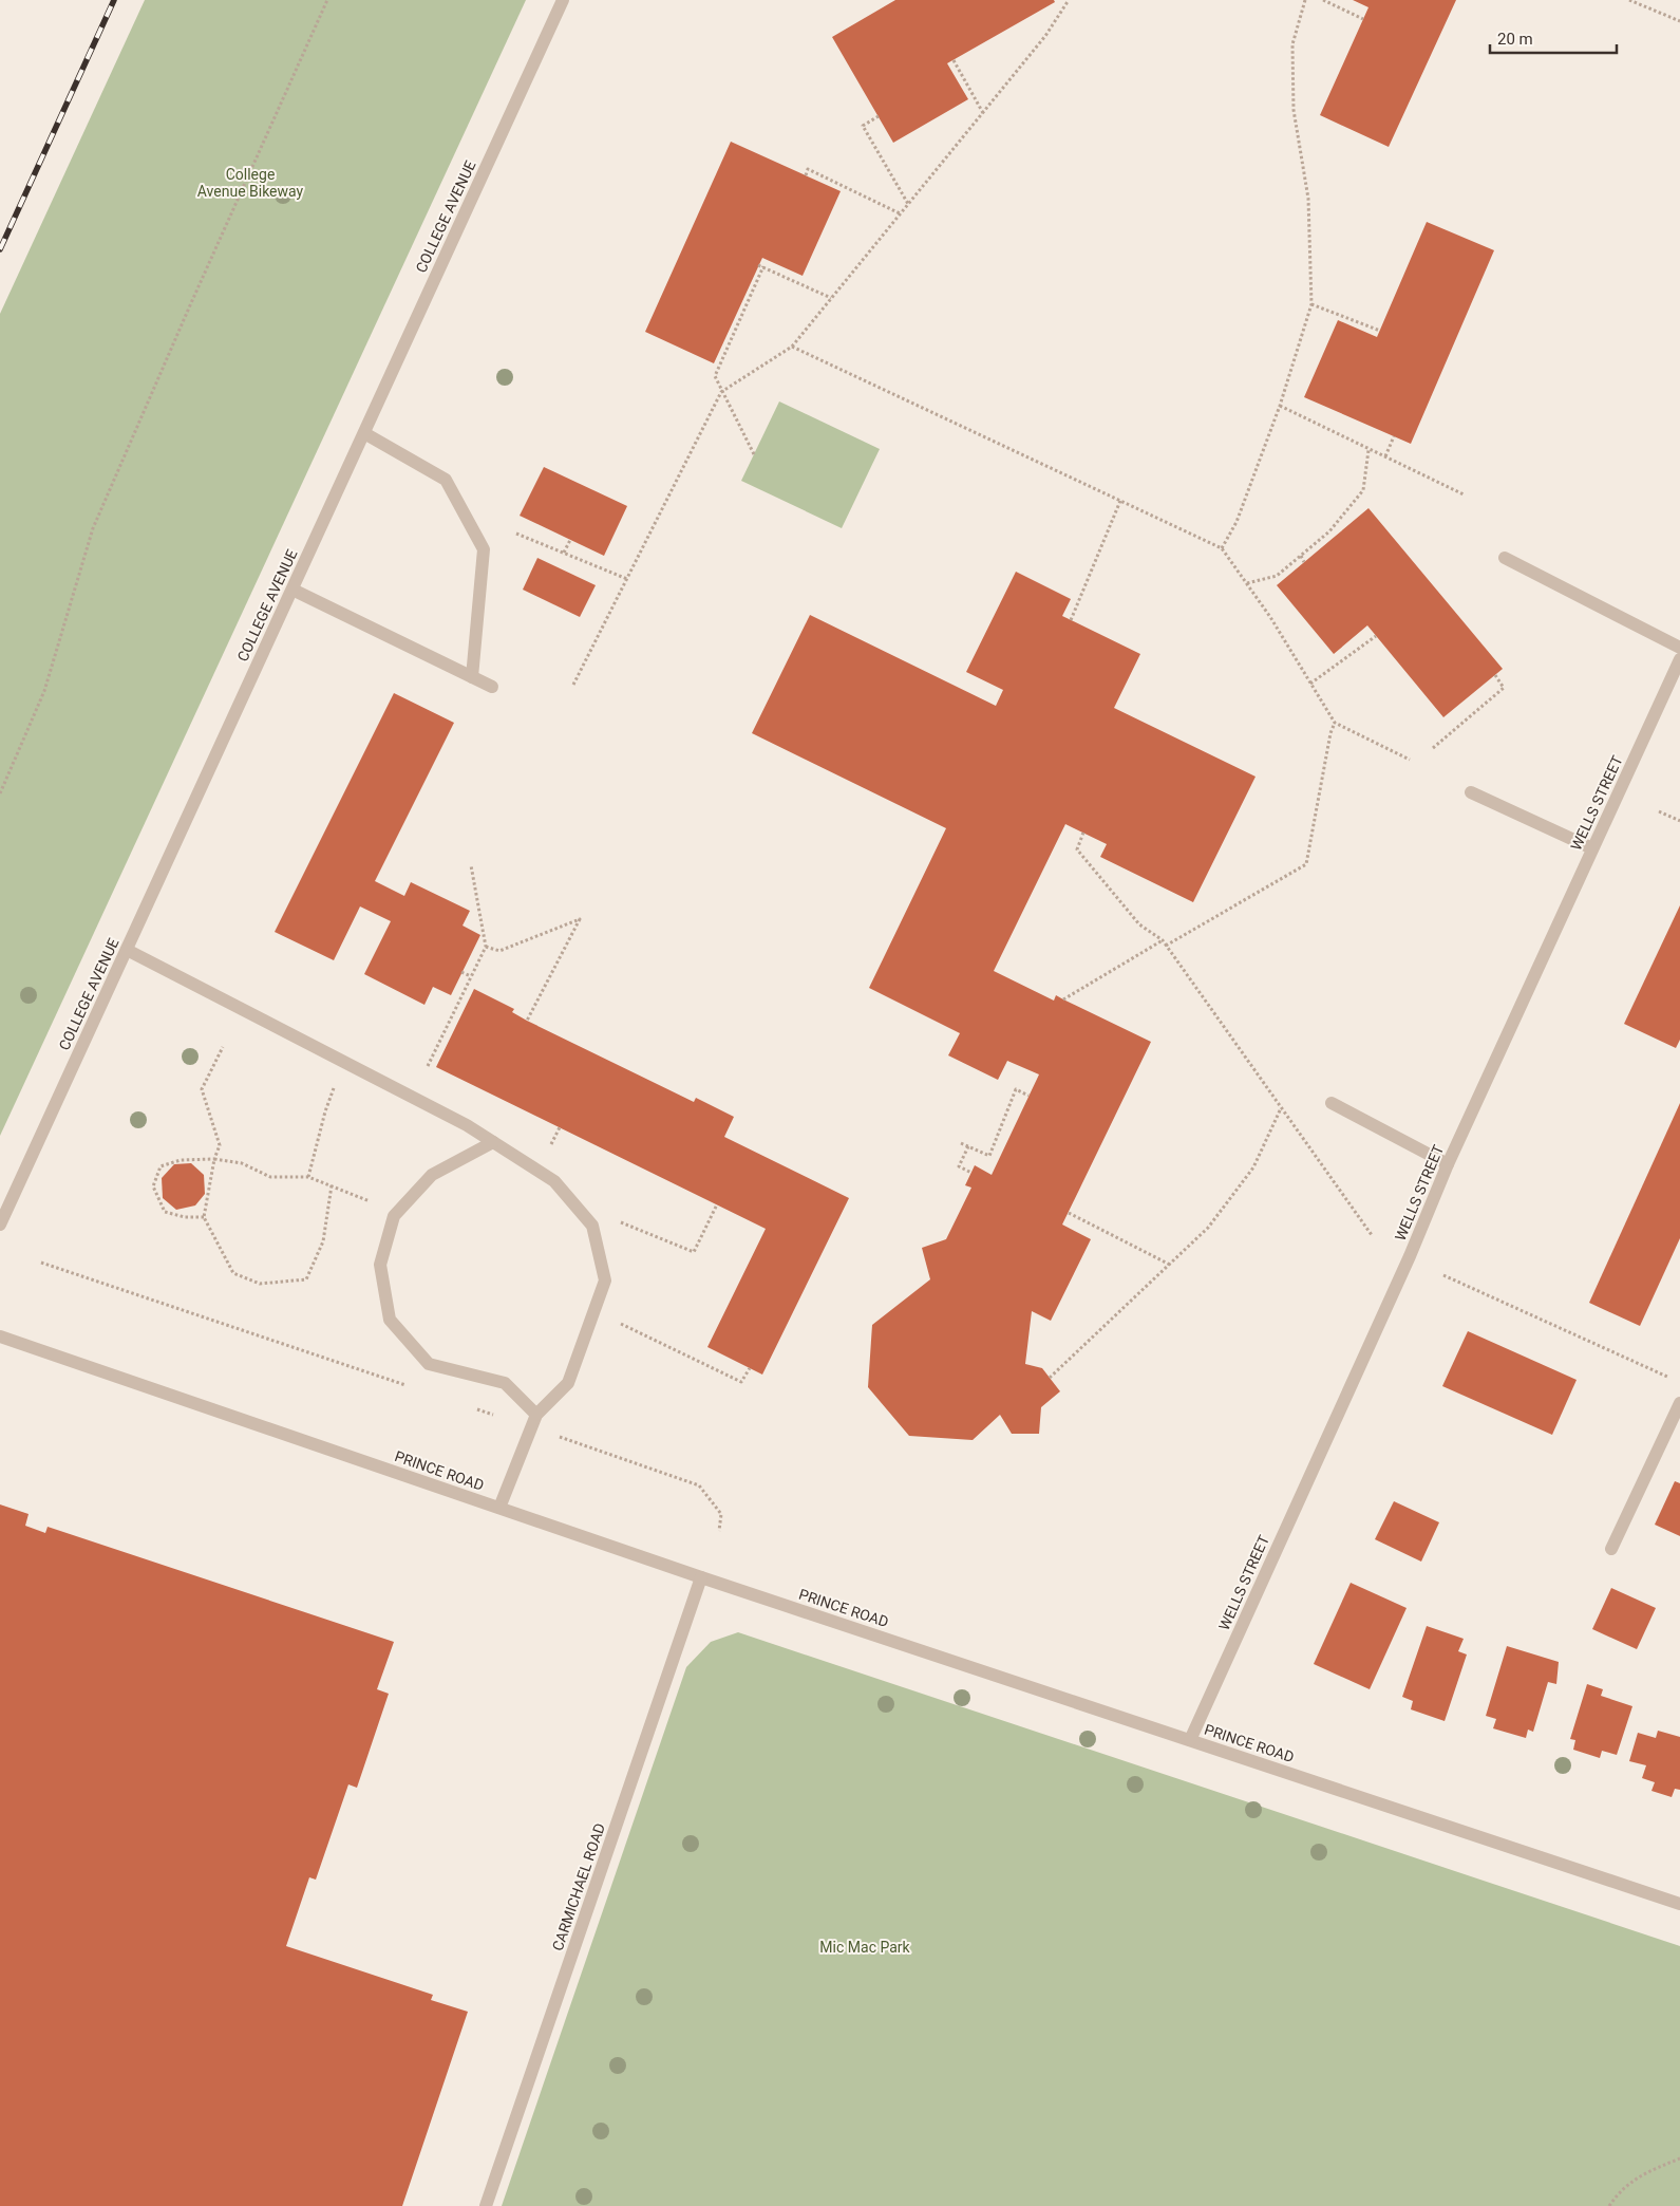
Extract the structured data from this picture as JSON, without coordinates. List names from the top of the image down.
{
  "streets": {
    "street": [
      "COLLEGE AVENUE",
      "WELLS STREET",
      "PRINCE ROAD",
      "CARMICHAEL ROAD"
    ]
  },
  "crossings": [
    ["WELLS STREET", "PRINCE ROAD"],
    ["PRINCE ROAD", "CARMICHAEL ROAD"]
  ],
  "parks": ["College Avenue Bikeway", "Mic Mac Park"],
  "scale_bar": "20 m"
}
